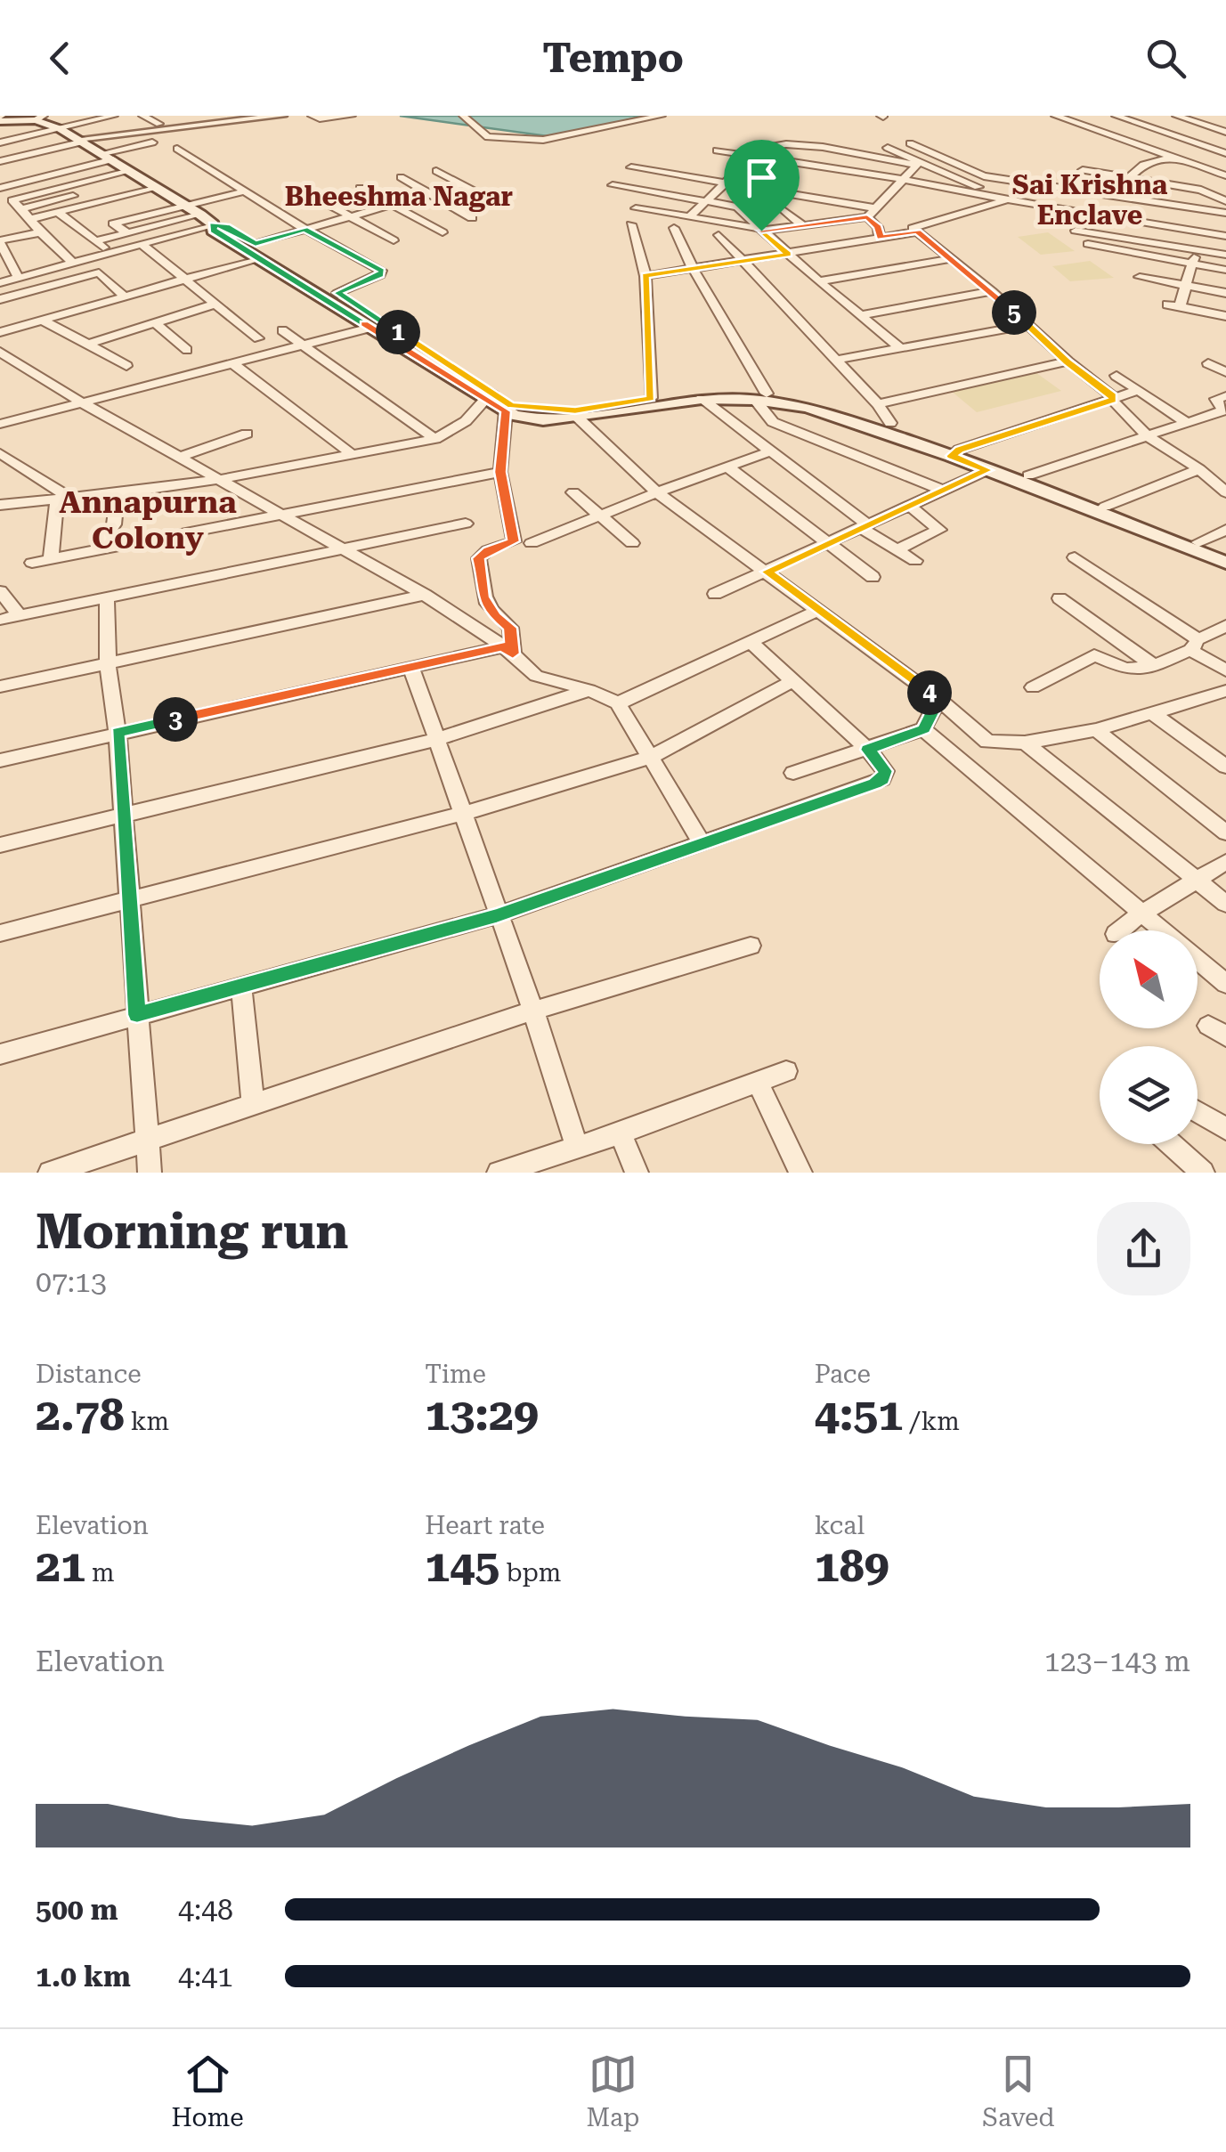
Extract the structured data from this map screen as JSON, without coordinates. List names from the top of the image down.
{
  "districts": ["Sai Krishna Enclave", "Bheeshma Nagar", "Annapurna Colony"],
  "north": "top left",
  "page": {
    "header": "Tempo",
    "pins": [
      "5",
      "1",
      "4",
      "3"
    ],
    "heading": ["Morning run", "07:13"],
    "stats": [
      ["Distance", "2.78 km"],
      ["Time", "13:29"],
      ["Pace", "4:51 /km"],
      ["Elevation", "21 m"],
      ["Heart rate", "145 bpm"],
      ["kcal", "189"]
    ],
    "chart": ["Elevation", "123–143 m"],
    "list": [
      {
        "name": "500 m",
        "note": "4:48"
      },
      {
        "name": "1.0 km",
        "note": "4:41"
      }
    ],
    "tabs": ["Home", "Map", "Saved"]
  }
}
